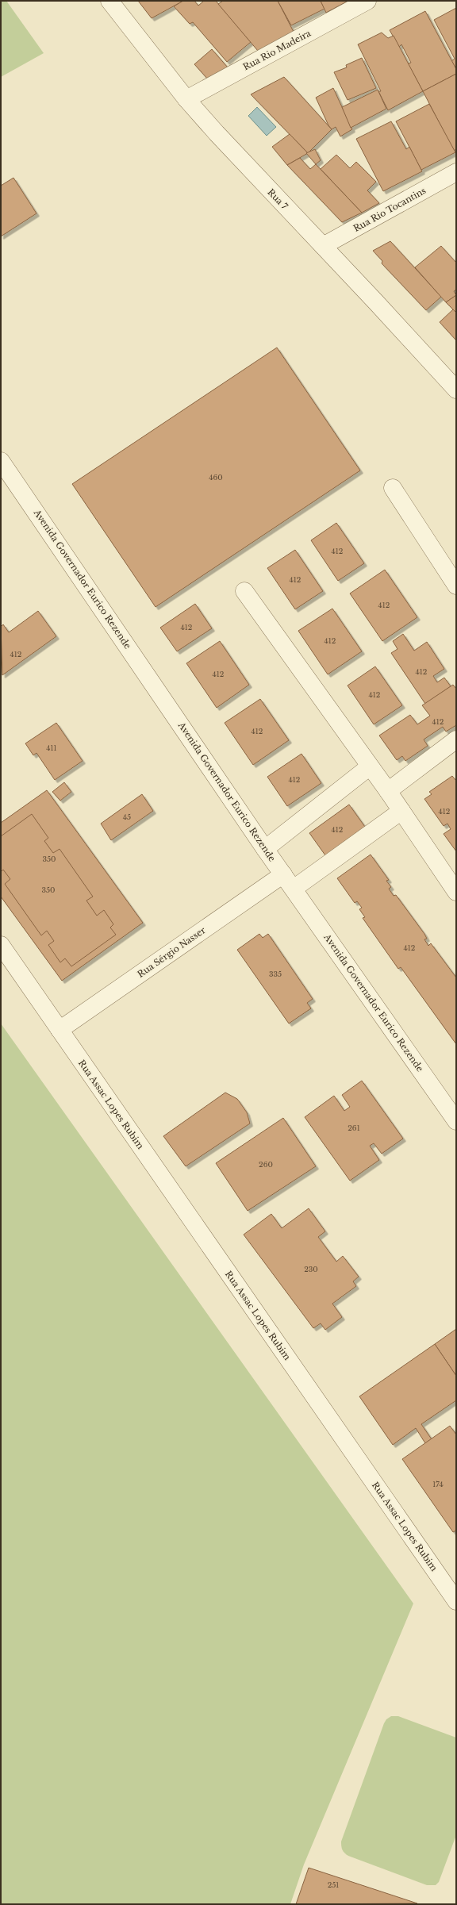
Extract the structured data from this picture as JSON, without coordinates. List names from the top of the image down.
{
  "streets": {
    "street": [
      "Rua Rio Madeira",
      "Rua 7",
      "Rua Rio Tocantins",
      "Avenida Governador Eurico Rezende",
      "Rua Sérgio Nasser",
      "Rua Assac Lopes Rubim"
    ]
  },
  "crossings": [
    ["Rua Rio Madeira", "Rua 7"],
    ["Rua 7", "Rua Rio Tocantins"],
    ["Avenida Governador Eurico Rezende", "Rua Sérgio Nasser"],
    ["Rua Sérgio Nasser", "Rua Assac Lopes Rubim"]
  ],
  "house_numbers": [
    "460",
    "412",
    "412",
    "412",
    "412",
    "412",
    "412",
    "412",
    "412",
    "412",
    "412",
    "412",
    "411",
    "412",
    "412",
    "45",
    "412",
    "350",
    "350",
    "412",
    "335",
    "261",
    "260",
    "230",
    "174",
    "251"
  ]
}
